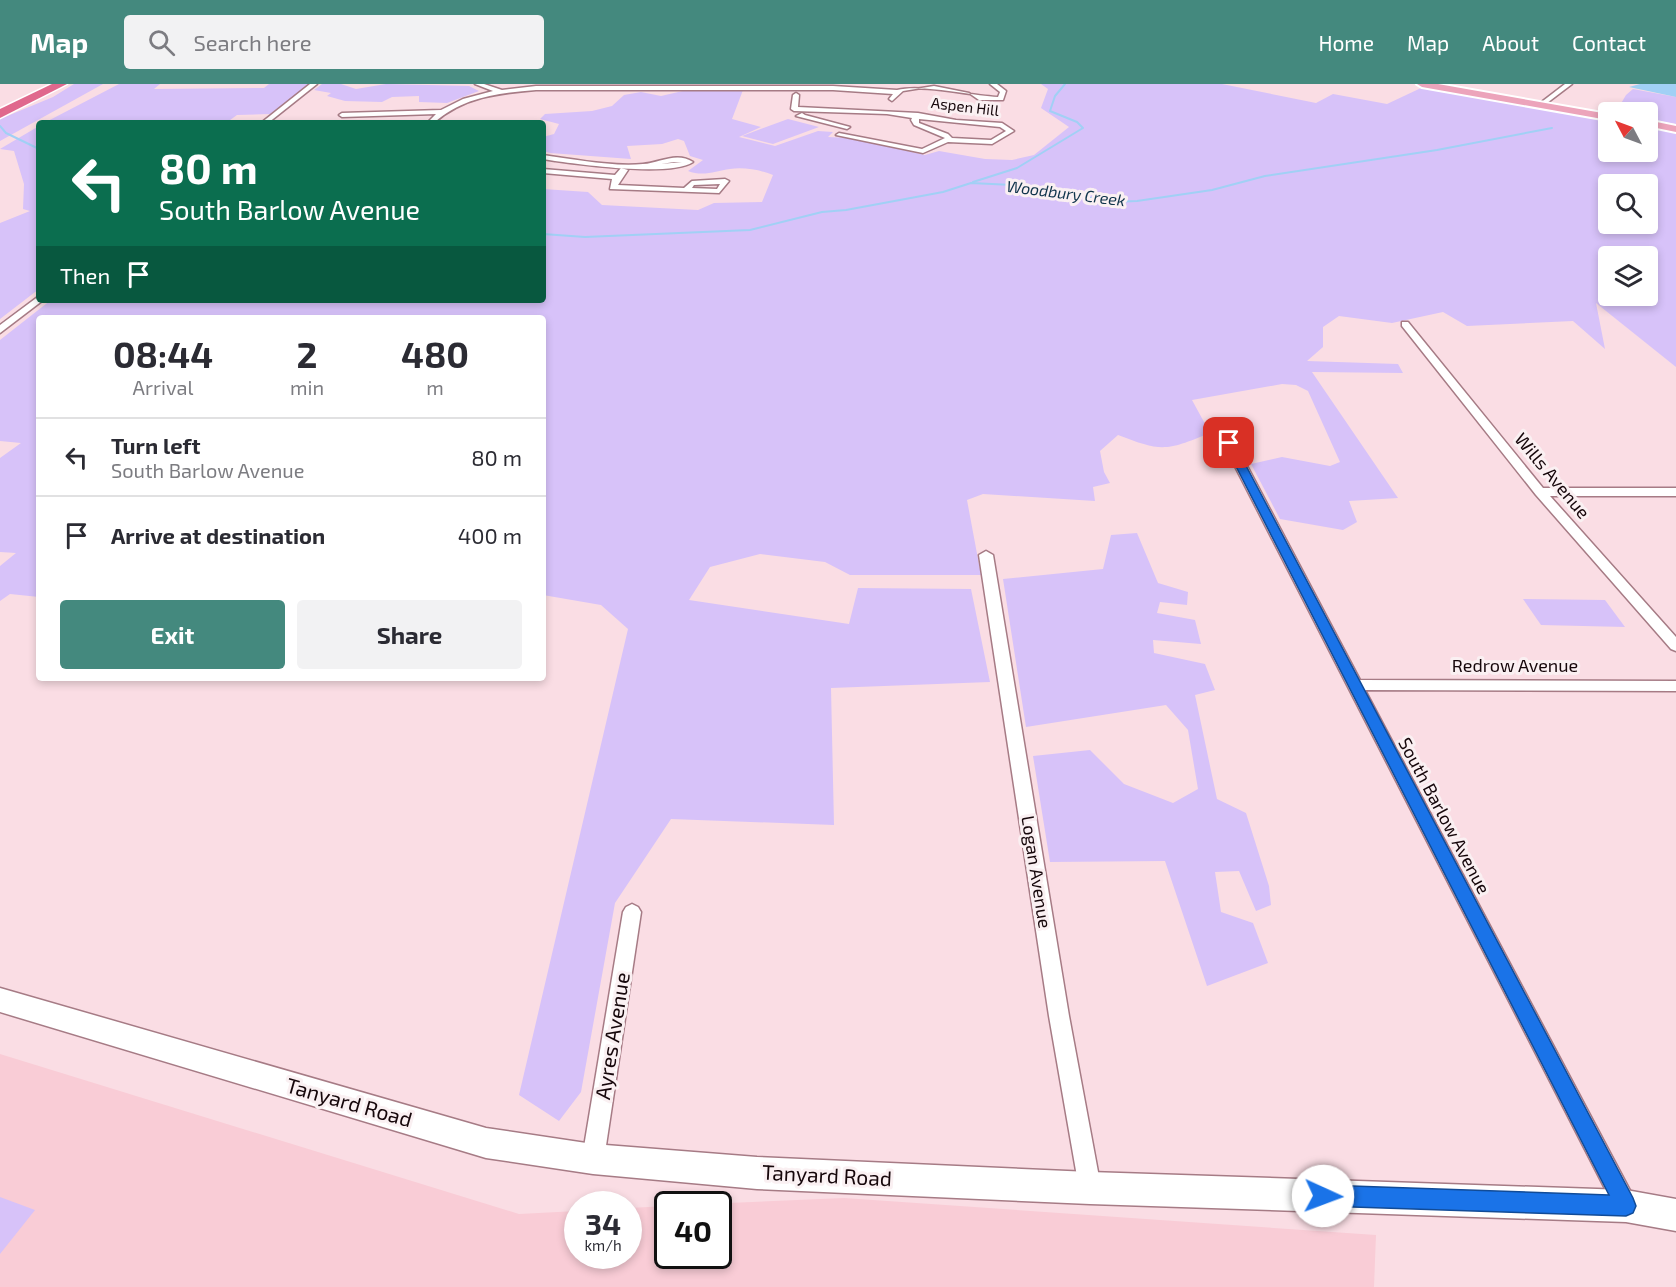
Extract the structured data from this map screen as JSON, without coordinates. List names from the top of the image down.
{
  "streets": {
    "street": [
      "Aspen Hill",
      "Wills Avenue",
      "Redrow Avenue",
      "South Barlow Avenue",
      "Logan Avenue",
      "Ayres Avenue",
      "Tanyard Road"
    ]
  },
  "crossings": [
    ["Redrow Avenue", "South Barlow Avenue"],
    ["South Barlow Avenue", "Tanyard Road"],
    ["Logan Avenue", "Tanyard Road"],
    ["Ayres Avenue", "Tanyard Road"]
  ],
  "water": ["Woodbury Creek"],
  "north": "top left",
  "page": {
    "header": "Map",
    "search": "Search here",
    "nav": [
      "Home",
      "Map",
      "About",
      "Contact"
    ],
    "turn": ["80 m", "South Barlow Avenue"],
    "then": "Then",
    "eta": [
      "08:44",
      "Arrival",
      "2",
      "min",
      "480",
      "m"
    ],
    "list": [
      {
        "name": "Turn left",
        "note": "South Barlow Avenue",
        "value": "80 m"
      },
      {
        "name": "Arrive at destination",
        "value": "400 m"
      }
    ],
    "buttons": ["Exit", "Share"],
    "speed": "34 km/h",
    "limit": "40"
  }
}
